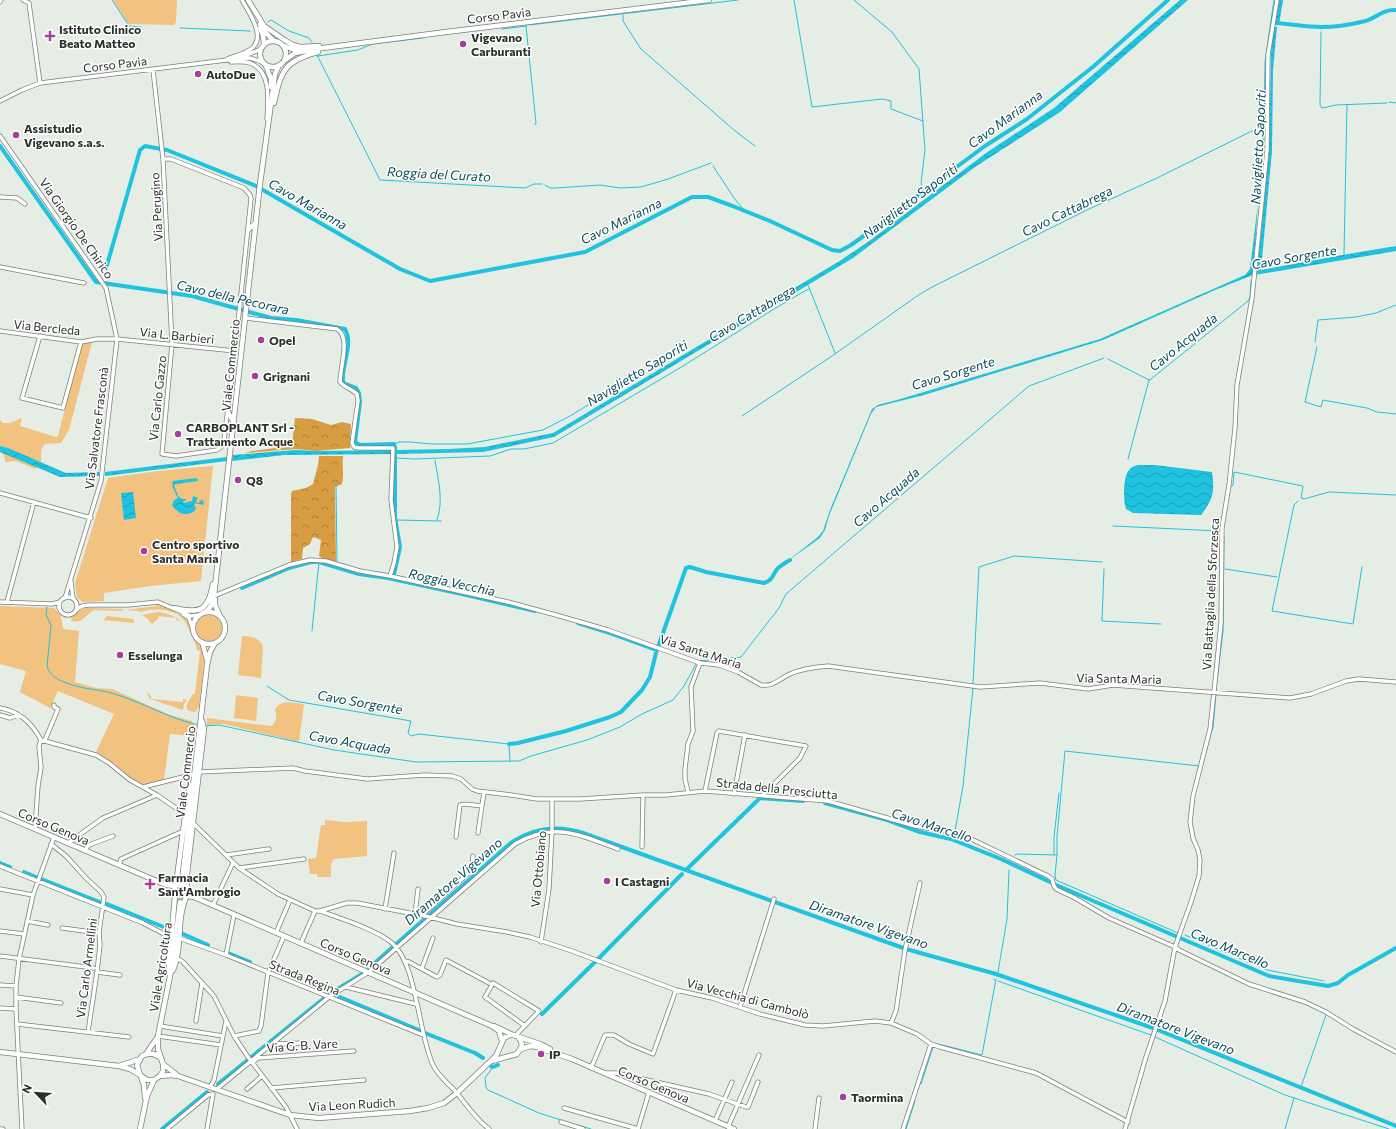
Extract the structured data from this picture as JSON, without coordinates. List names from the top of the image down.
{
  "streets": {
    "main road": [
      "Corso Pavia",
      "Viale Commercio",
      "Corso Genova",
      "Viale Agricoltura",
      "Via Leon Rudich"
    ],
    "street": [
      "Via Perugino",
      "Via Giorgio De Chirico",
      "Via Bercleda",
      "Via L. Barbieri",
      "Via Carlo Gazzo",
      "Via Salvatore Frasconà",
      "Via Battaglia della Sforzesca",
      "Via Santa Maria",
      "Strada della Presciutta",
      "Via Ottobiano",
      "Via Carlo Armellini",
      "Strada Regina",
      "Via Vecchia di Gambolò",
      "Via G. B. Vare"
    ]
  },
  "crossings": [
    ["Corso Pavia", "Via Perugino"],
    ["Corso Pavia", "Viale Commercio"],
    ["Via Perugino", "Via L. Barbieri"],
    ["Via Perugino", "Via Carlo Gazzo"],
    ["Via Giorgio De Chirico", "Via Bercleda"],
    ["Via Giorgio De Chirico", "Via L. Barbieri"],
    ["Via Giorgio De Chirico", "Via Salvatore Frasconà"],
    ["Via Bercleda", "Via L. Barbieri"],
    ["Via Bercleda", "Via Salvatore Frasconà"],
    ["Via L. Barbieri", "Via Carlo Gazzo"],
    ["Via L. Barbieri", "Via Salvatore Frasconà"],
    ["Viale Commercio", "Via Santa Maria"],
    ["Viale Commercio", "Strada della Presciutta"],
    ["Via Battaglia della Sforzesca", "Via Santa Maria"],
    ["Via Battaglia della Sforzesca", "Strada della Presciutta"],
    ["Via Battaglia della Sforzesca", "Via Vecchia di Gambolò"],
    ["Strada della Presciutta", "Via Ottobiano"],
    ["Corso Genova", "Via Leon Rudich"],
    ["Via Ottobiano", "Via Vecchia di Gambolò"]
  ],
  "water": [
    "Cavo Marianna",
    "Naviglietto Saporiti",
    "Roggia del Curato",
    "Cavo Cattabrega",
    "Cavo Sorgente",
    "Cavo della Pecorara",
    "Cavo Acquada",
    "Roggia Vecchia",
    "Cavo Marcello",
    "Diramatore Vigevano"
  ],
  "places": {
    "health": ["Istituto Clinico Beato Matteo", "Farmacia Sant'Ambrogio"],
    "other": [
      "Vigevano Carburanti",
      "AutoDue",
      "Assistudio Vigevano s.a.s.",
      "Opel",
      "Grignani",
      "CARBOPLANT Srl - Trattamento Acque",
      "Q8",
      "Centro sportivo Santa Maria",
      "Esselunga",
      "I Castagni",
      "IP",
      "Taormina"
    ]
  },
  "north": "top left"
}
